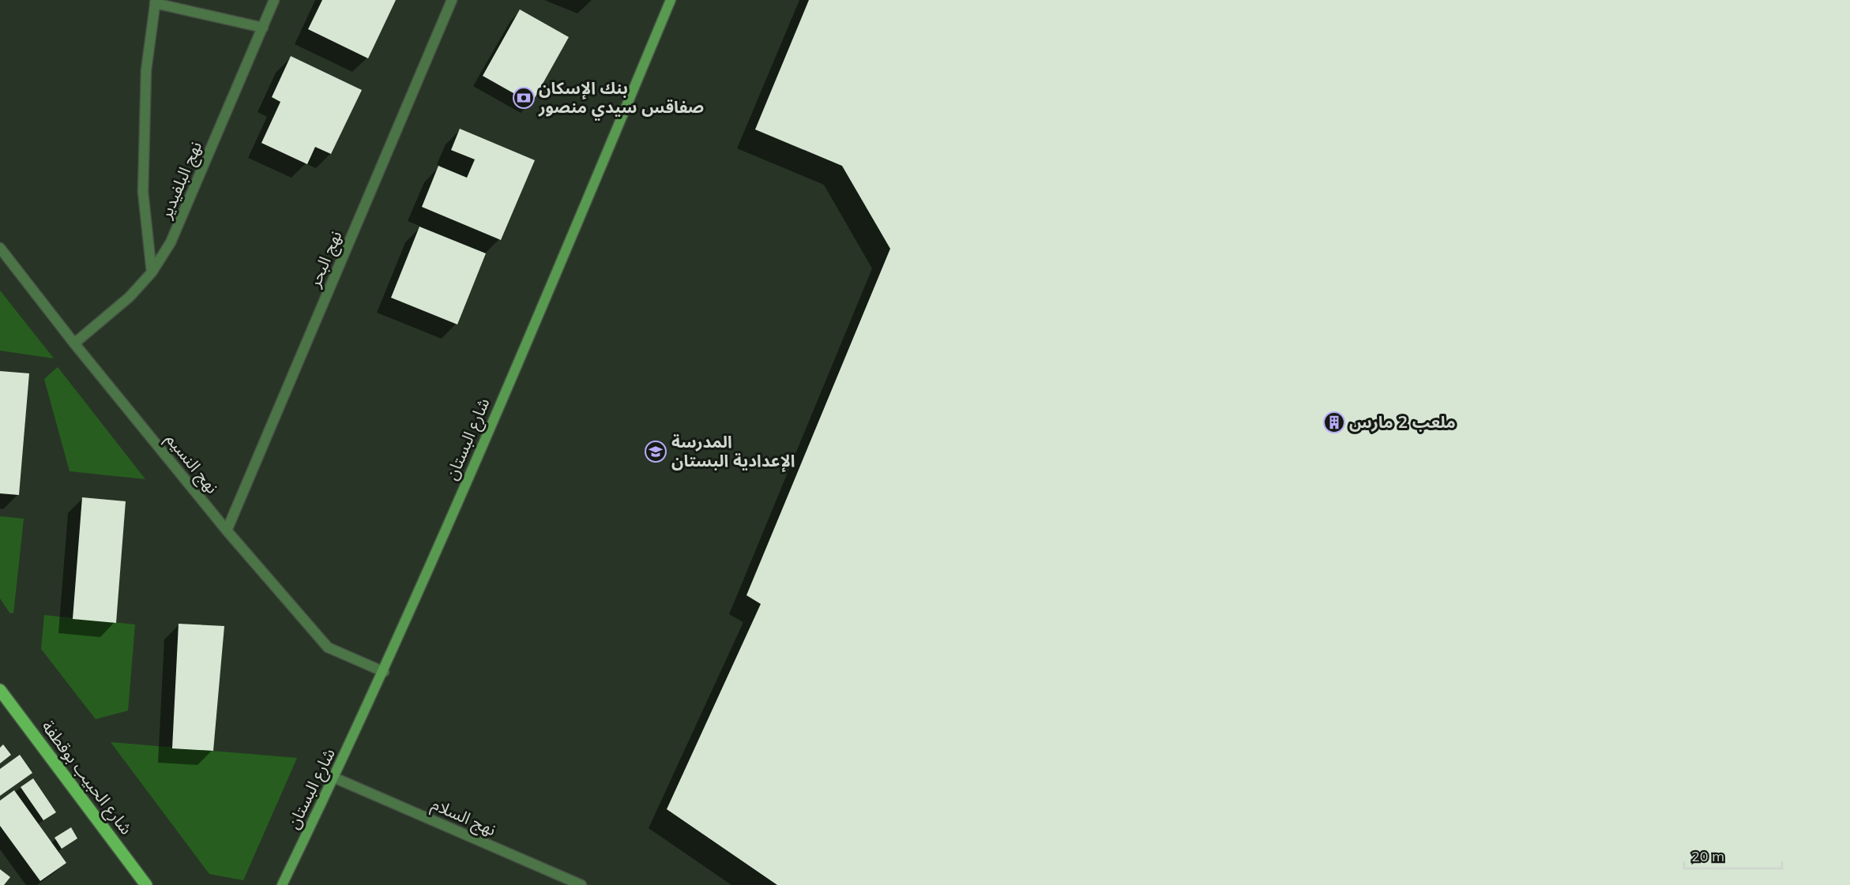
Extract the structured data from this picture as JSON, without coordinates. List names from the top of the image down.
{
  "streets": {
    "main road": ["شارع البستان", "شارع الحبيب بوقطفة"],
    "street": [
      "نهج البلفيدير",
      "نهج البحر",
      "نهج النسيم",
      "نهج السلام"
    ]
  },
  "crossings": [
    ["نهج البلفيدير", "نهج النسيم"],
    ["نهج البحر", "نهج النسيم"],
    ["شارع البستان", "نهج النسيم"],
    ["شارع البستان", "نهج السلام"]
  ],
  "places": {
    "bank": ["بنك الإسكان صفاقس سيدي منصور"],
    "building": ["ملعب 2 مارس"],
    "school or university": ["المدرسة الإعدادية البستان"]
  },
  "scale_bar": "20 m"
}
